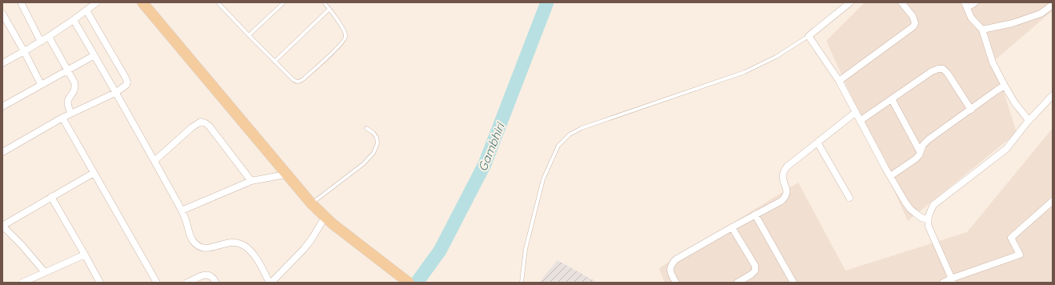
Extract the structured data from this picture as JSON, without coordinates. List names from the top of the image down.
{
  "water": ["Gambhiri"]
}
